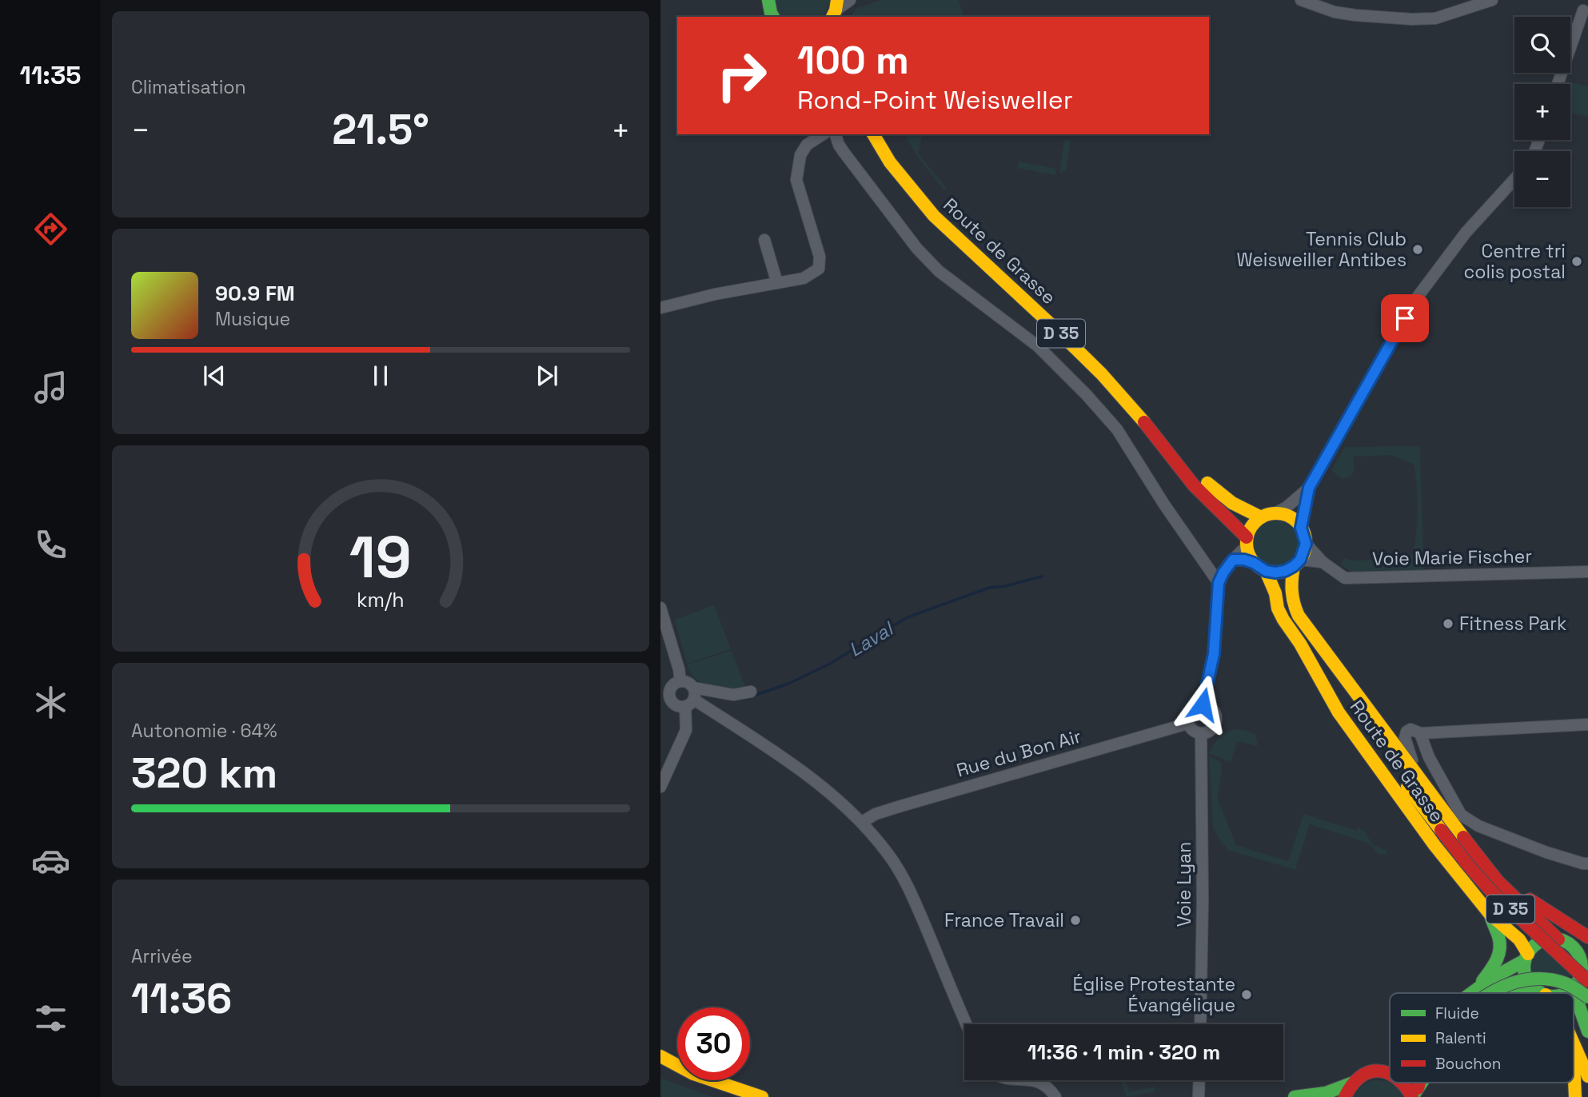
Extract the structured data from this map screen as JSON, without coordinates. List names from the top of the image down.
{
  "streets": {
    "main road": ["Route de Grasse", "D 35"],
    "street": ["Voie Marie Fischer", "Rue du Bon Air", "Voie Lyan"]
  },
  "crossings": [
    ["Route de Grasse", "D 35"],
    ["Route de Grasse", "Voie Marie Fischer"],
    ["Rue du Bon Air", "Voie Lyan"]
  ],
  "water": ["Laval"],
  "places": [
    "Tennis Club Weisweiller Antibes",
    "Centre tri colis postal",
    "Fitness Park",
    "France Travail",
    "Église Protestante Évangélique"
  ],
  "legend": ["Fluide", "Ralenti", "Bouchon"],
  "page": {
    "tabs": "11:35",
    "tile": [
      "Climatisation",
      ["Autonomie · 64%", "320 km"],
      ["Arrivée", "11:36"]
    ],
    "map_buttons": ["+", "−"],
    "turn": ["100 m", "Rond-Point Weisweller"],
    "heat": ["−", "21.5°", "+"],
    "song": ["90.9 FM", "Musique"],
    "limit": "30",
    "trip": "11:36 · 1 min · 320 m",
    "gauge": ["19", "km/h"]
  }
}
